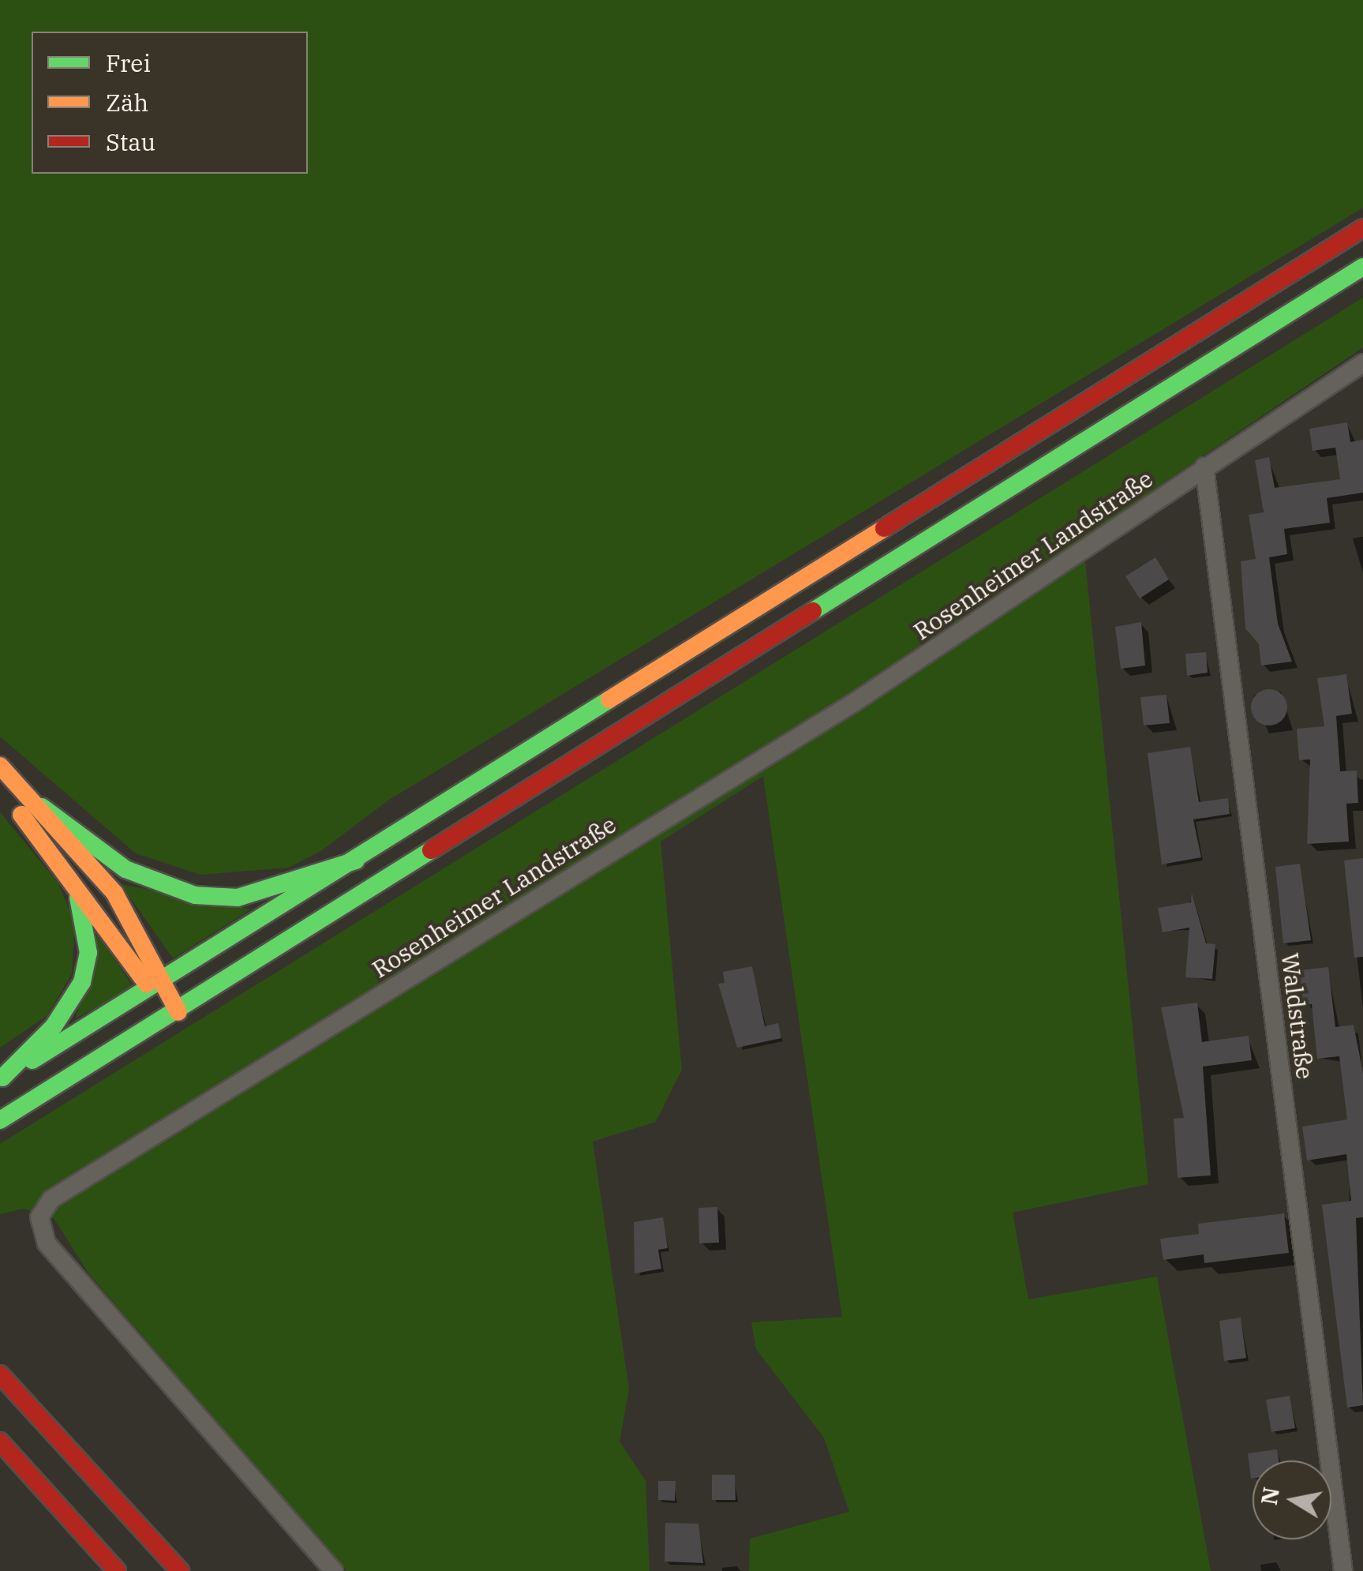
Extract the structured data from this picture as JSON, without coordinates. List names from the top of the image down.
{
  "streets": {
    "street": ["Rosenheimer Landstraße", "Waldstraße"]
  },
  "crossings": [
    ["Rosenheimer Landstraße", "Waldstraße"]
  ],
  "legend": ["Frei", "Zäh", "Stau"],
  "north": "left"
}
